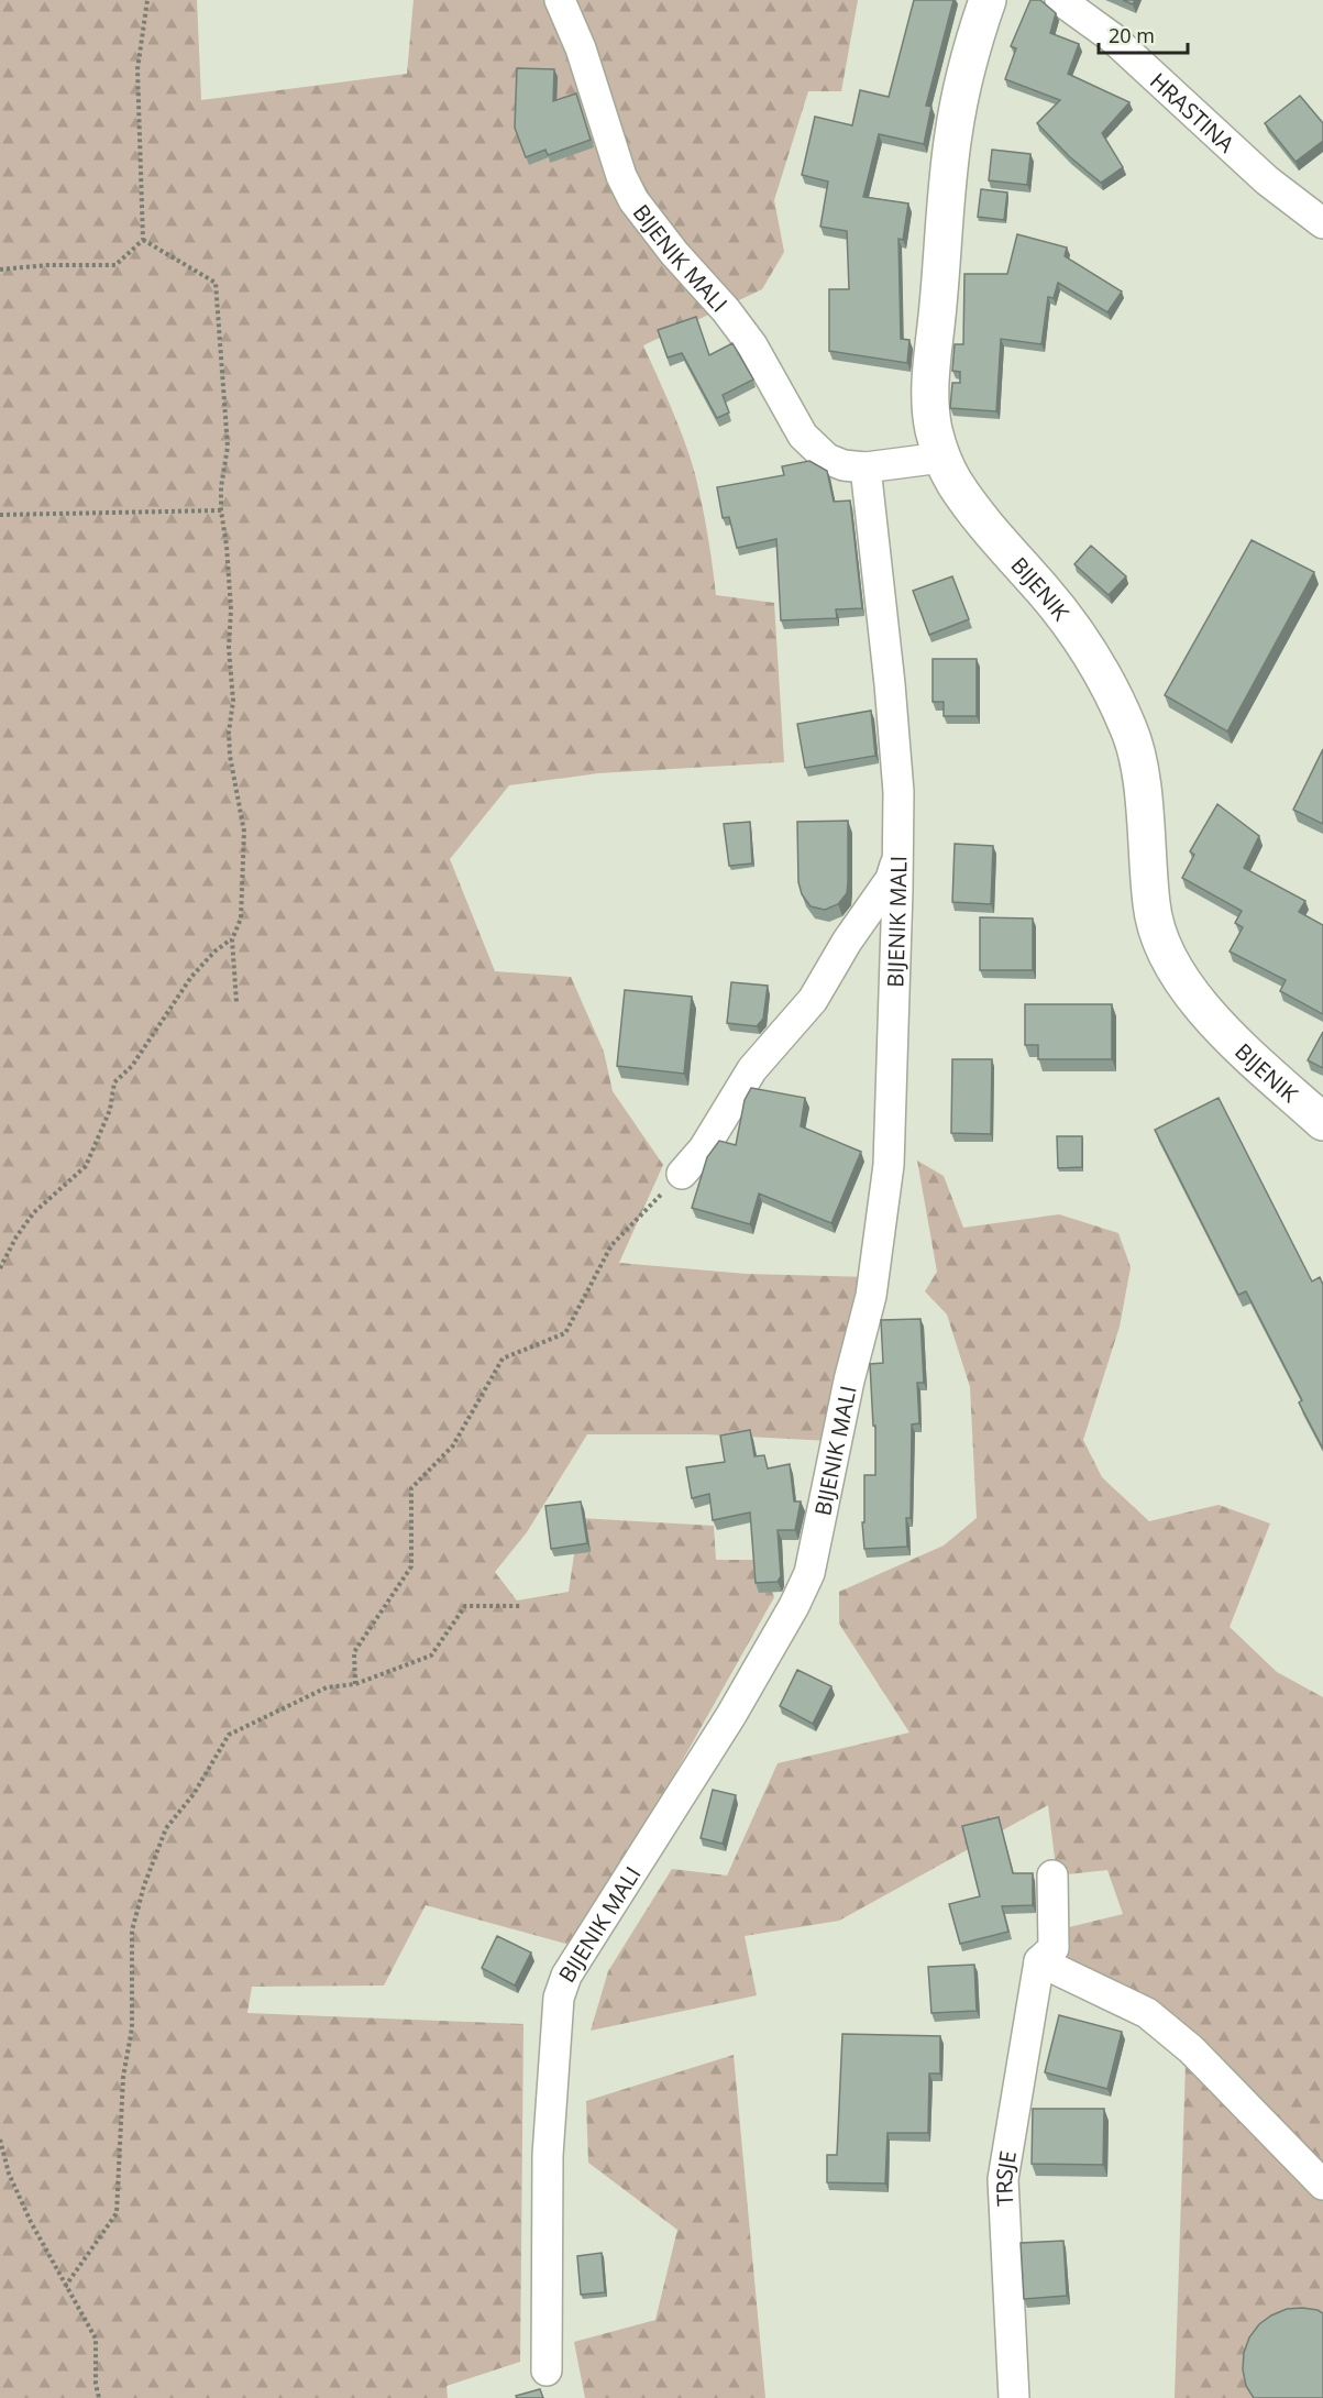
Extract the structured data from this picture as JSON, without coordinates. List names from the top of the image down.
{
  "streets": {
    "main road": ["BIJENIK"],
    "street": ["HRASTINA", "BIJENIK MALI", "TRSJE"]
  },
  "crossings": [
    ["BIJENIK MALI", "BIJENIK"]
  ],
  "scale_bar": "20 m"
}
